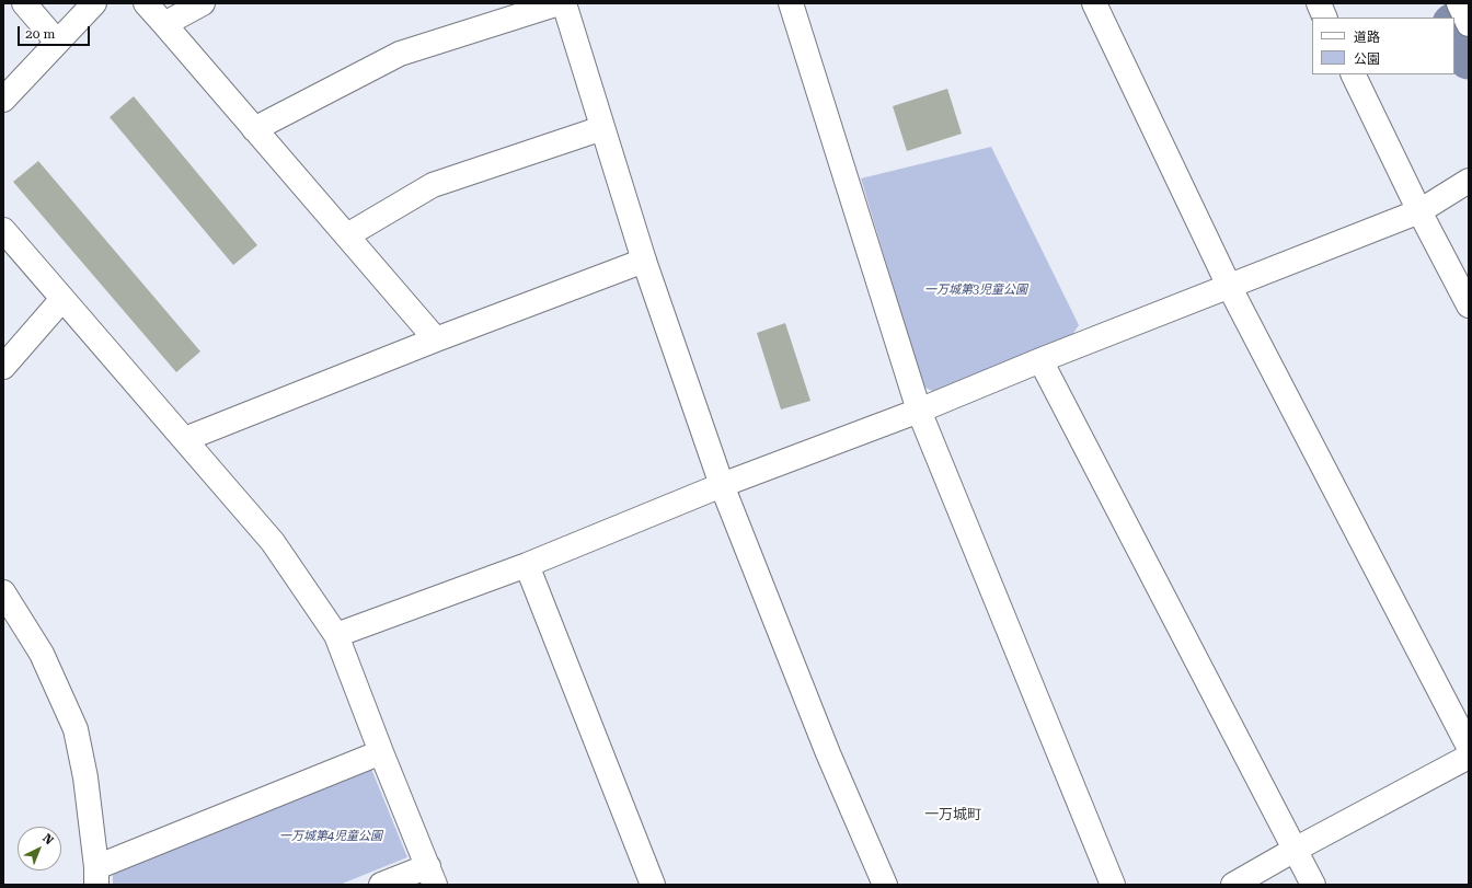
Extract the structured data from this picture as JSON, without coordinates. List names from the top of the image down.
{
  "districts": ["一万城町"],
  "parks": ["一万城第3児童公園", "一万城第4児童公園"],
  "legend": ["道路", "公園"],
  "scale_bar": "20 m",
  "north": "top right"
}
